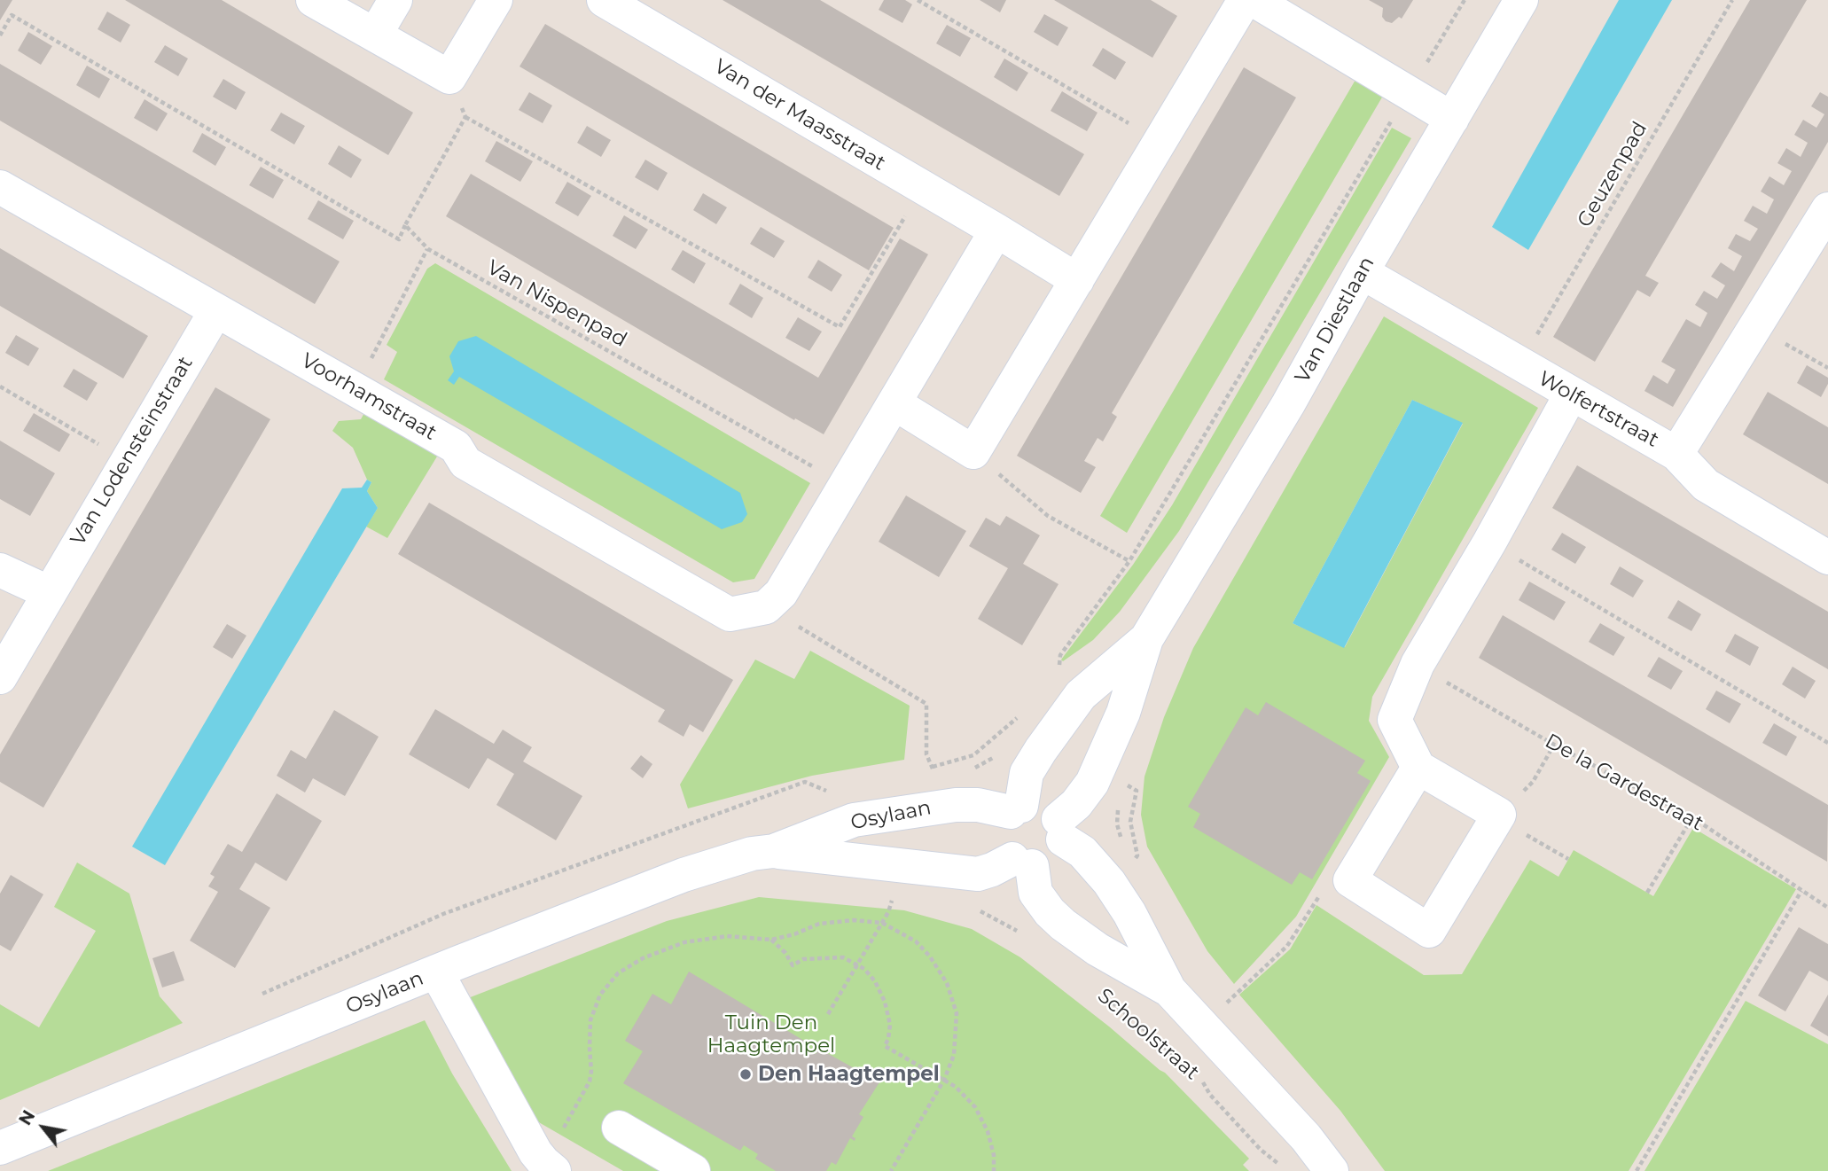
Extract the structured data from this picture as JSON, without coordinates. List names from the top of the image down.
{
  "streets": {
    "street": [
      "Van der Maasstraat",
      "Van Diestlaan",
      "Voorhamstraat",
      "Wolfertstraat",
      "Van Lodensteinstraat",
      "Osylaan",
      "Schoolstraat"
    ],
    "path": ["Geuzenpad", "Van Nispenpad", "De la Gardestraat"]
  },
  "crossings": [
    ["Geuzenpad", "Wolfertstraat"],
    ["Van Diestlaan", "Wolfertstraat"],
    ["Van Diestlaan", "Osylaan"],
    ["Van Diestlaan", "Schoolstraat"],
    ["Voorhamstraat", "Van Lodensteinstraat"],
    ["Osylaan", "Schoolstraat"]
  ],
  "parks": ["Tuin Den Haagtempel"],
  "places": ["Den Haagtempel"],
  "north": "top left"
}
